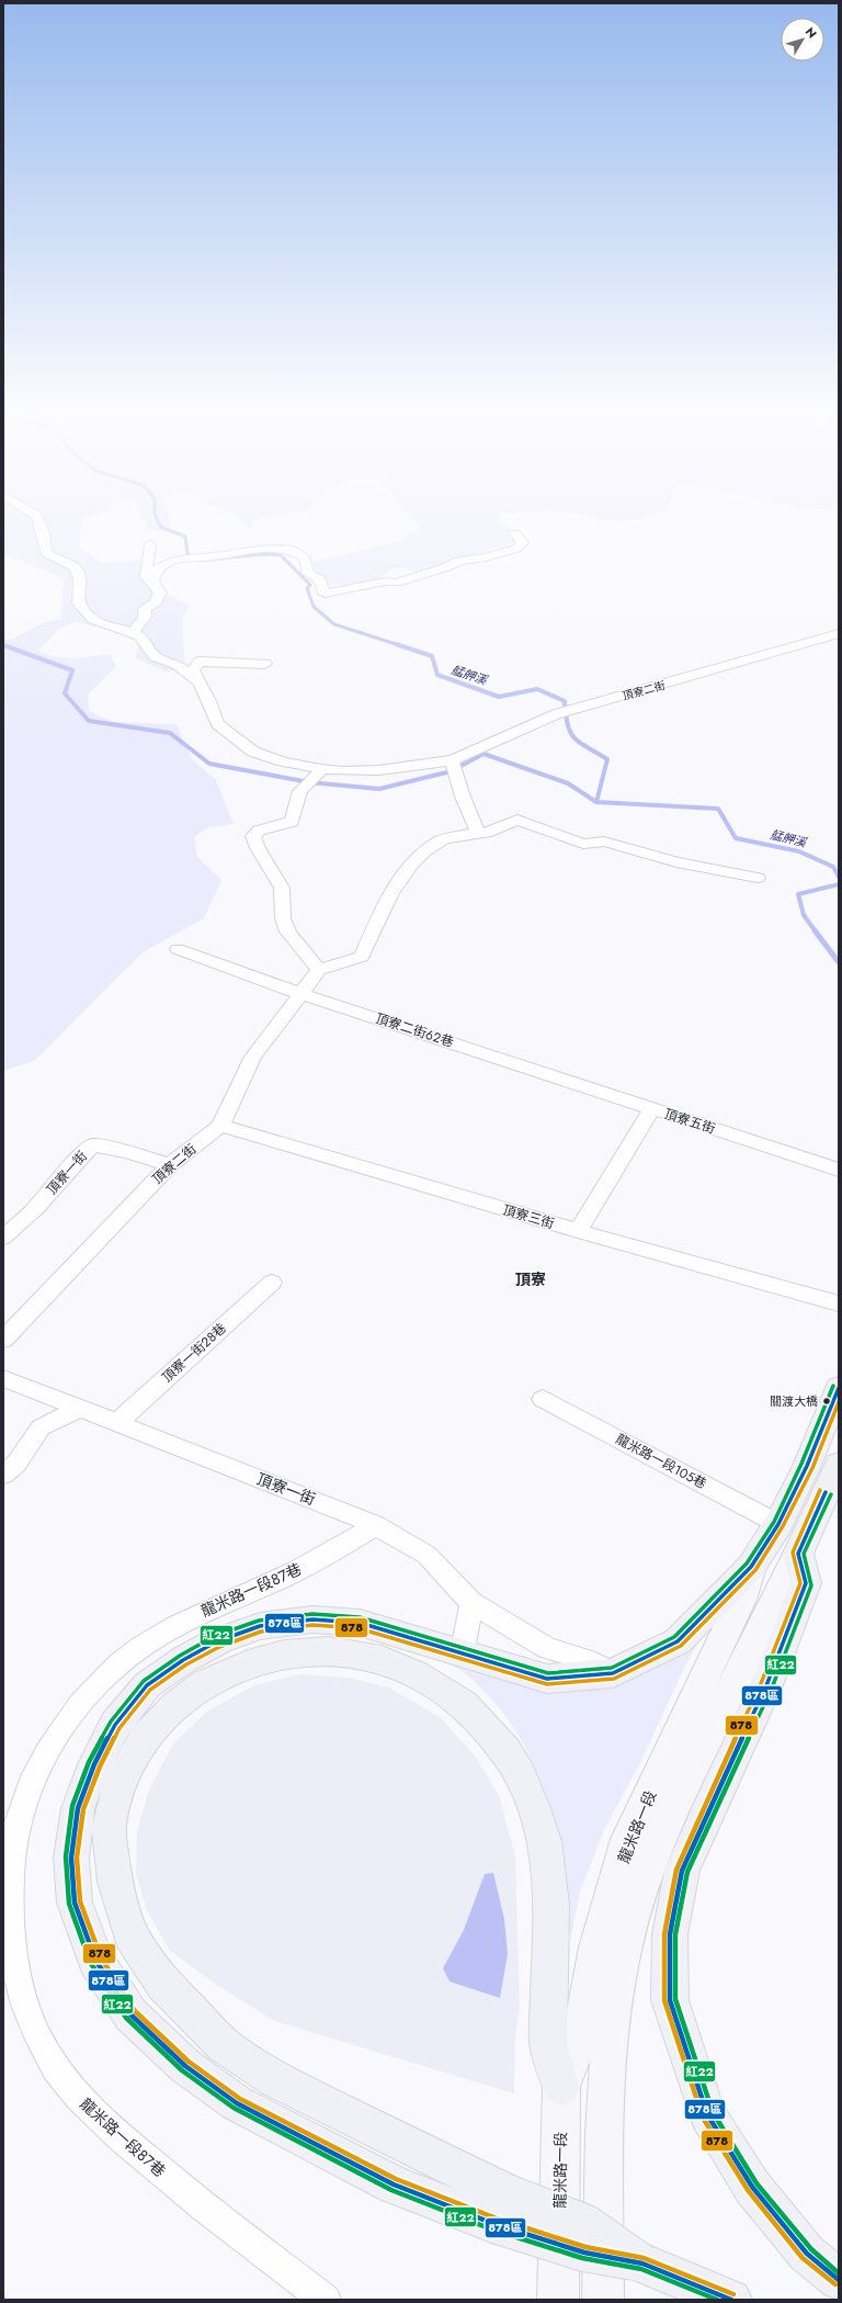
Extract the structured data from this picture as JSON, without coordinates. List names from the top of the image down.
{
  "streets": {
    "main road": ["龍米路一段"],
    "street": [
      "頂寮二街",
      "頂寮二街62巷",
      "頂寮五街",
      "頂寮一街",
      "頂寮三街",
      "頂寮一街28巷",
      "龍米路一段105巷",
      "龍米路一段87巷"
    ]
  },
  "crossings": [
    ["頂寮二街", "頂寮二街62巷"],
    ["頂寮二街", "頂寮一街"],
    ["頂寮二街", "頂寮三街"],
    ["頂寮二街62巷", "頂寮五街"],
    ["頂寮五街", "頂寮三街"],
    ["頂寮一街", "頂寮一街28巷"],
    ["頂寮一街", "龍米路一段87巷"],
    ["龍米路一段105巷", "龍米路一段"]
  ],
  "districts": ["頂寮"],
  "water": ["艋舺溪"],
  "places": ["關渡大橋"],
  "lines": ["transit line 紅22", "transit line 878區", "transit line 878"],
  "north": "top right"
}
